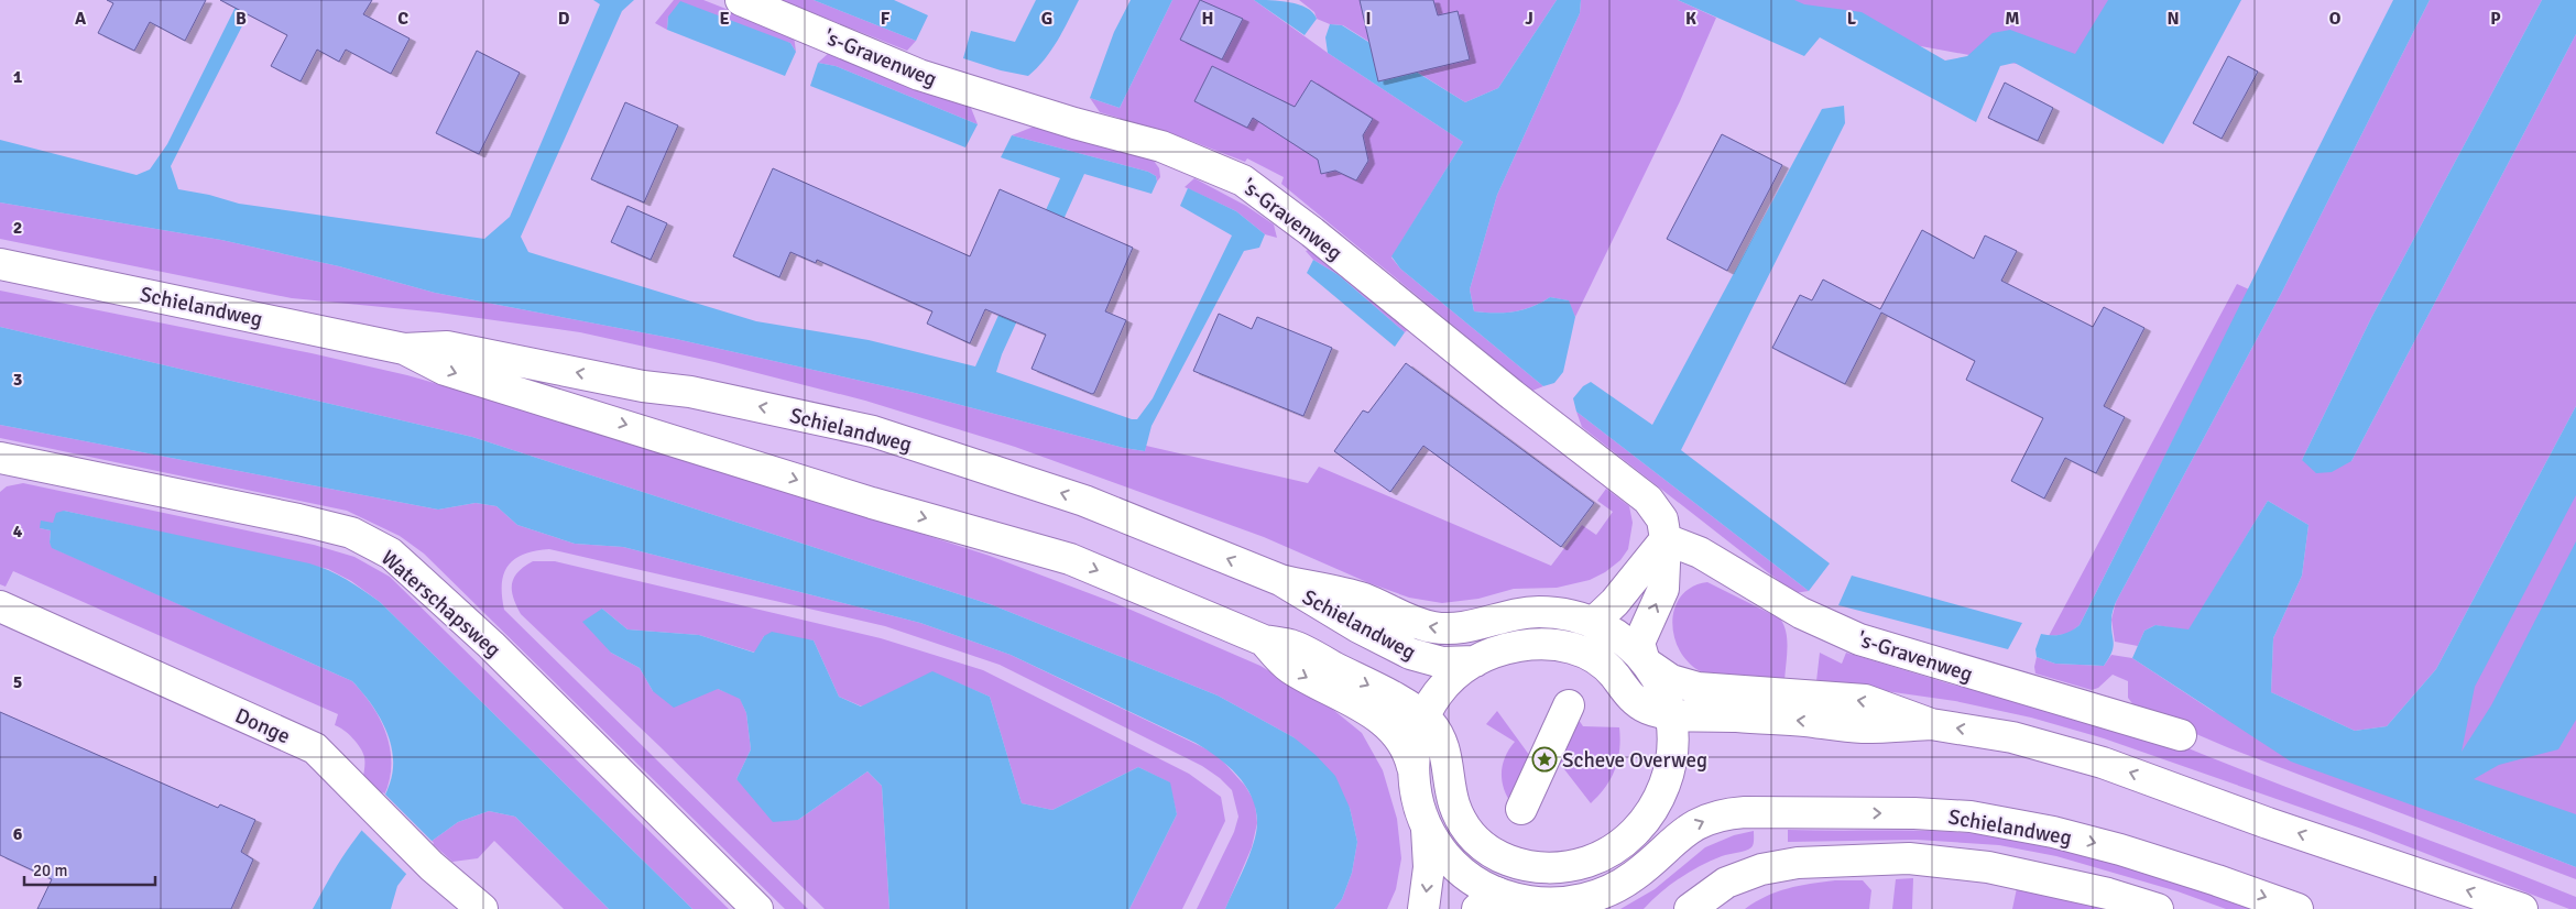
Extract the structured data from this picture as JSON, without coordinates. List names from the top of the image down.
{
  "streets": {
    "main road": [
      "'s-Gravenweg",
      "Schielandweg",
      "Waterschapsweg",
      "Donge"
    ]
  },
  "crossings": [
    ["'s-Gravenweg", "Schielandweg"]
  ],
  "places": {
    "place": ["Scheve Overweg"]
  },
  "scale_bar": "20 m",
  "grid": {
    "columns": [
      "A",
      "B",
      "C",
      "D",
      "E",
      "F",
      "G",
      "H",
      "I",
      "J",
      "K",
      "L",
      "M",
      "N",
      "O",
      "P"
    ],
    "rows": [
      "1",
      "2",
      "3",
      "4",
      "5",
      "6"
    ]
  }
}
